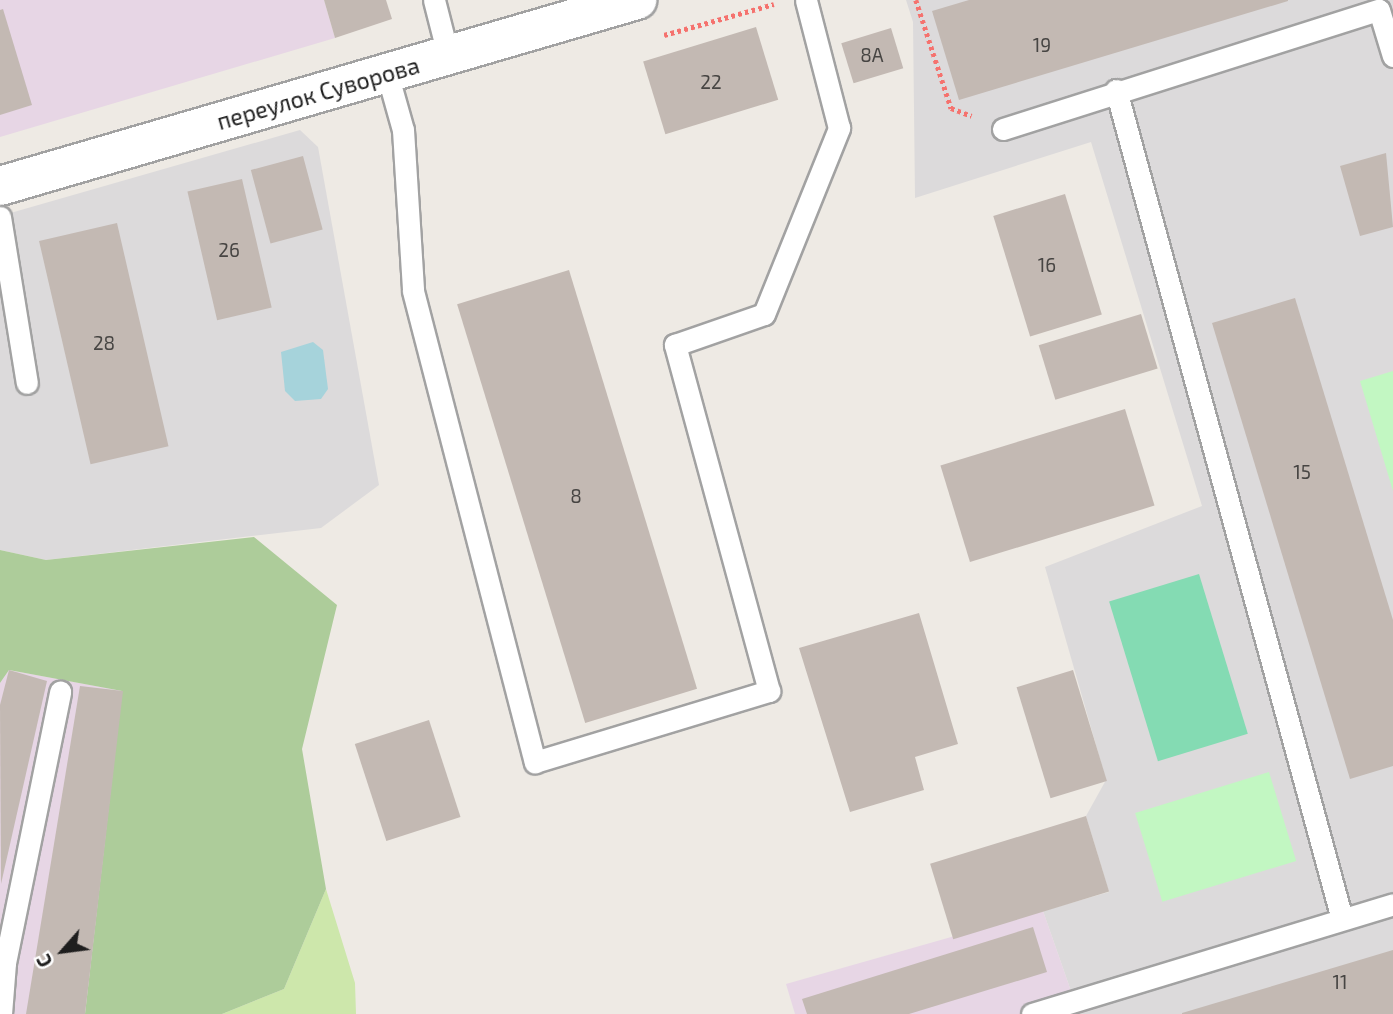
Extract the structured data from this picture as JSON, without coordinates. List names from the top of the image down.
{
  "streets": {
    "street": ["переулок Суворова"]
  },
  "house_numbers": [
    "19",
    "8А",
    "22",
    "26",
    "16",
    "28",
    "15",
    "8",
    "11"
  ],
  "north": "bottom left"
}
